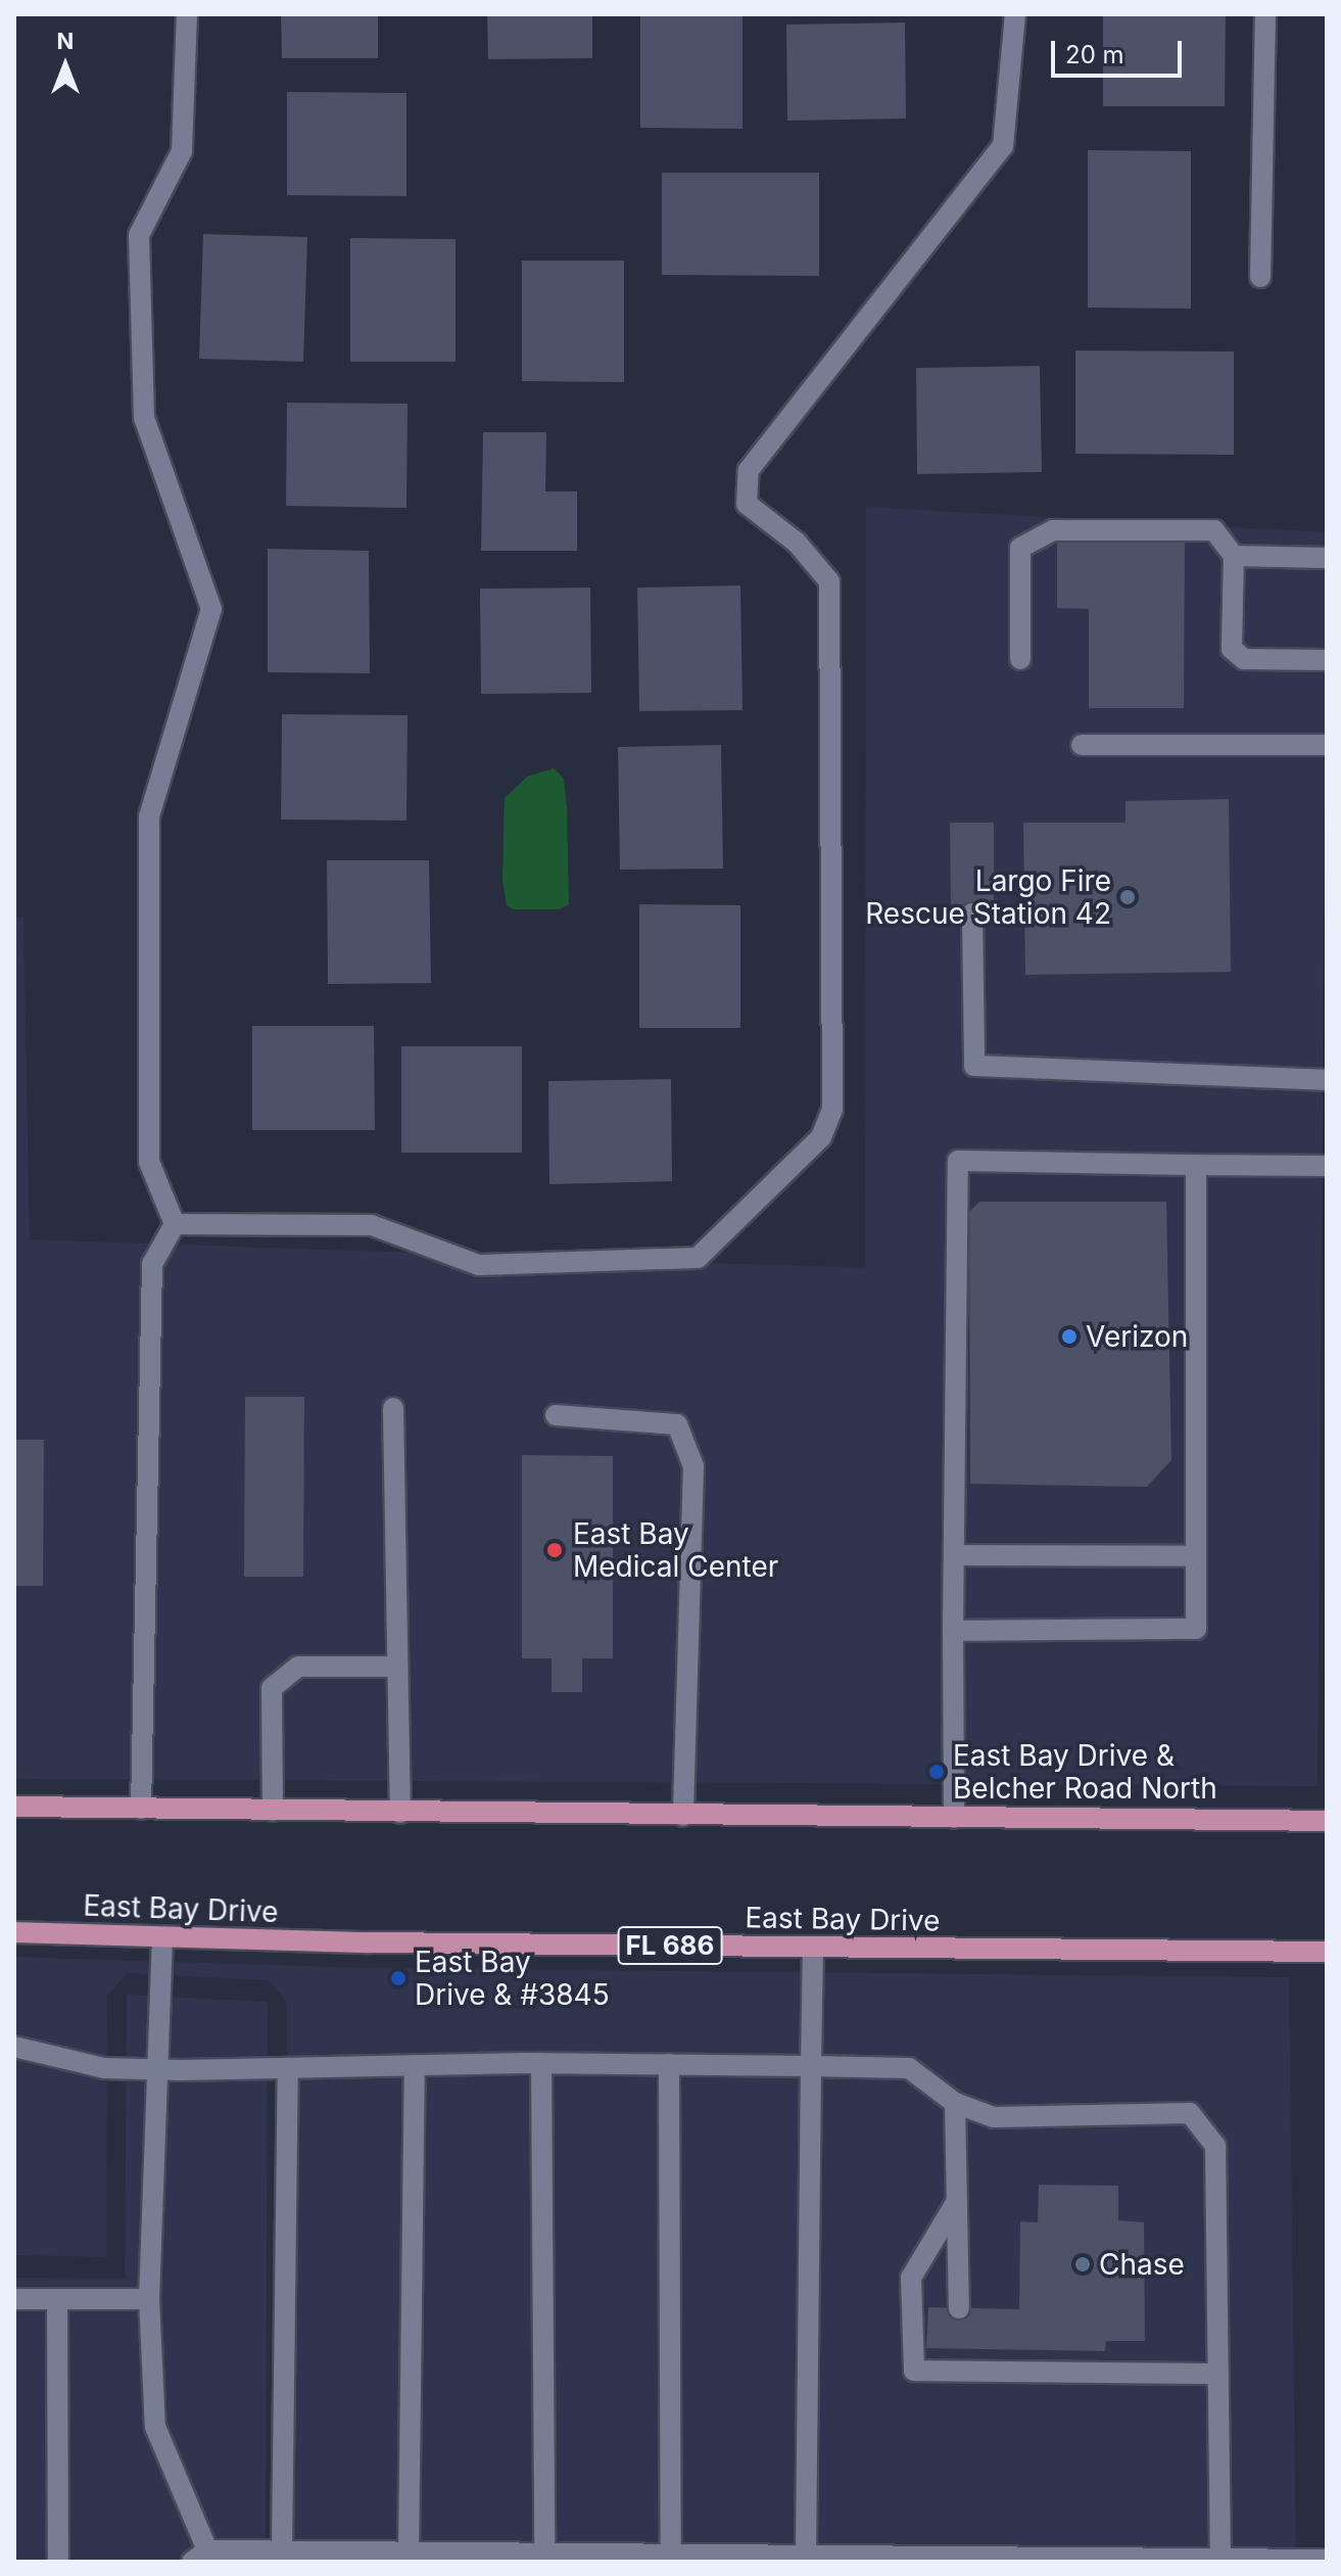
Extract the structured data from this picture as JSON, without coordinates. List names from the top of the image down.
{
  "streets": {
    "main road": ["East Bay Drive", "FL 686"]
  },
  "places": [
    "Largo Fire Rescue Station 42",
    "Verizon",
    "East Bay Medical Center",
    "East Bay Drive & Belcher Road North",
    "East Bay Drive & #3845",
    "Chase"
  ],
  "scale_bar": "20 m",
  "north": "top"
}
